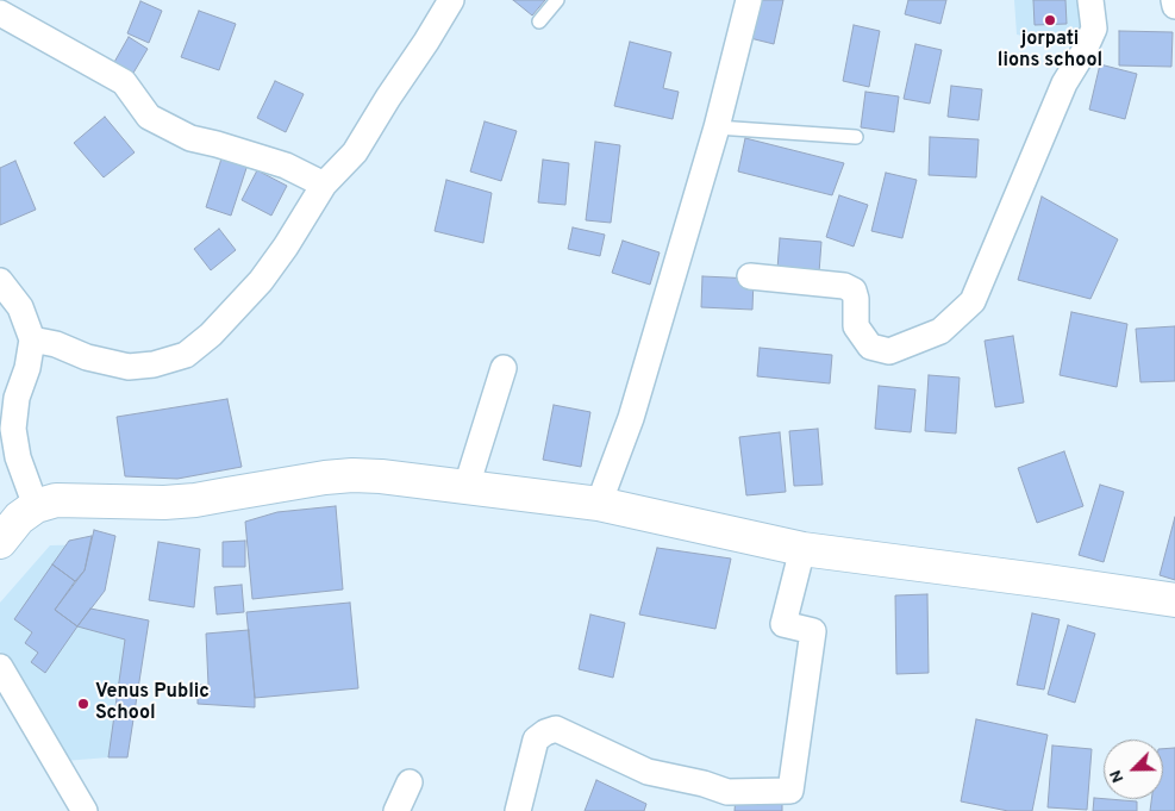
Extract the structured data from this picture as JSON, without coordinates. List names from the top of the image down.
{
  "places": ["jorpati lions school", "Venus Public School"],
  "north": "bottom left"
}
